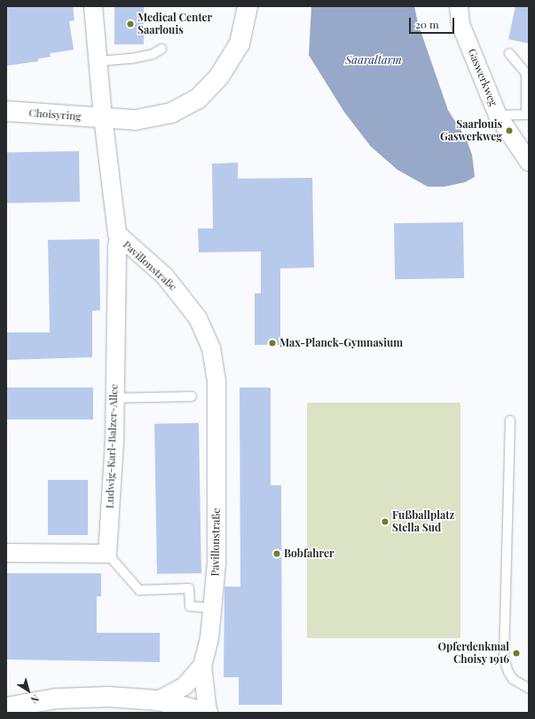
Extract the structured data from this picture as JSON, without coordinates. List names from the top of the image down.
{
  "streets": {
    "street": [
      "Gaswerkweg",
      "Choisyring",
      "Pavillonstraße",
      "Ludwig-Karl-Balzer-Allee"
    ]
  },
  "crossings": [
    ["Choisyring", "Pavillonstraße"],
    ["Pavillonstraße", "Ludwig-Karl-Balzer-Allee"]
  ],
  "water": ["Saaraltarm"],
  "places": [
    "Medical Center Saarlouis",
    "Saarlouis Gaswerkweg",
    "Max-Planck-Gymnasium",
    "Fußballplatz Stella Sud",
    "Bobfahrer",
    "Opferdenkmal Choisy 1916"
  ],
  "scale_bar": "20 m",
  "north": "bottom right"
}
